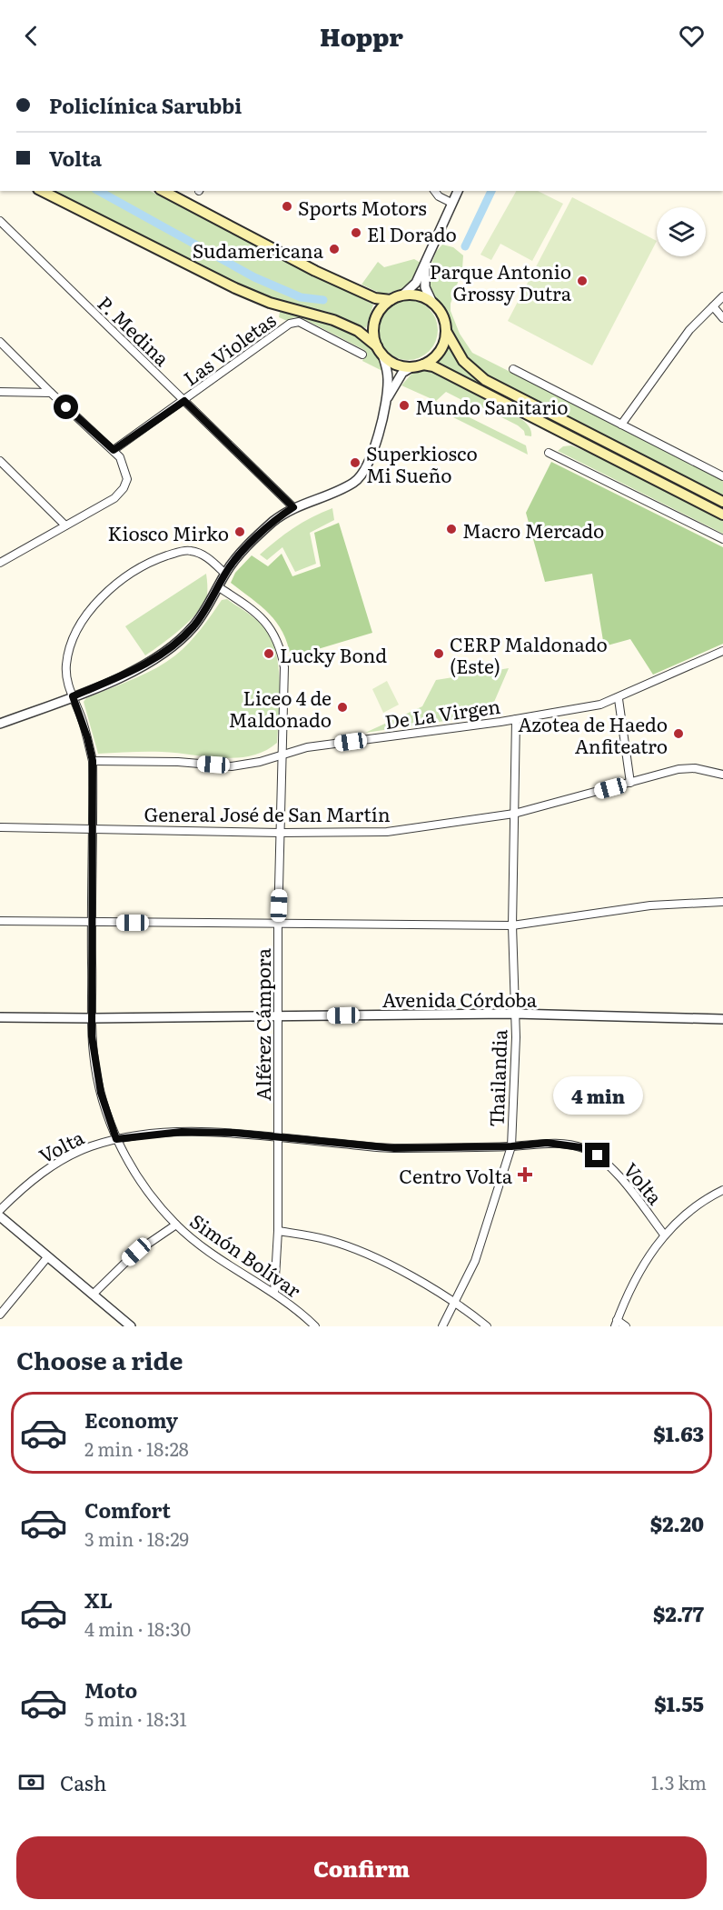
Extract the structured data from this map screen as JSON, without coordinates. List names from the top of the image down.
{
  "streets": {
    "street": [
      "P. Medina",
      "Las Violetas",
      "De La Virgen",
      "General José de San Martín",
      "Avenida Córdoba",
      "Alférez Cámpora",
      "Thailandia",
      "Volta",
      "Simón Bolívar"
    ]
  },
  "crossings": [
    ["P. Medina", "Las Violetas"],
    ["De La Virgen", "Alférez Cámpora"],
    ["De La Virgen", "Thailandia"],
    ["De La Virgen", "Simón Bolívar"],
    ["General José de San Martín", "Alférez Cámpora"],
    ["General José de San Martín", "Thailandia"],
    ["General José de San Martín", "Simón Bolívar"],
    ["Avenida Córdoba", "Alférez Cámpora"],
    ["Avenida Córdoba", "Thailandia"],
    ["Avenida Córdoba", "Simón Bolívar"],
    ["Alférez Cámpora", "Volta"],
    ["Alférez Cámpora", "Simón Bolívar"],
    ["Thailandia", "Volta"],
    ["Volta", "Simón Bolívar"]
  ],
  "places": {
    "other": [
      "Sports Motors",
      "El Dorado",
      "Sudamericana",
      "Parque Antonio Grossy Dutra",
      "Mundo Sanitario",
      "Superkiosco Mi Sueño",
      "Macro Mercado",
      "Kiosco Mirko",
      "Lucky Bond",
      "CERP Maldonado (Este)",
      "Liceo 4 de Maldonado",
      "Azotea de Haedo Anfiteatro"
    ],
    "health": ["Centro Volta"]
  },
  "page": {
    "header": "Hoppr",
    "banner": ["Policlínica Sarubbi", "Volta"],
    "bubble": "4 min",
    "heading": "Choose a ride",
    "list": [
      {
        "name": "Economy",
        "note": "2 min · 18:28",
        "value": "$1.63"
      },
      {
        "name": "Comfort",
        "note": "3 min · 18:29",
        "value": "$2.20"
      },
      {
        "name": "XL",
        "note": "4 min · 18:30",
        "value": "$2.77"
      },
      {
        "name": "Moto",
        "note": "5 min · 18:31",
        "value": "$1.55"
      }
    ],
    "pay": ["Cash", "1.3 km"],
    "buttons": "Confirm"
  }
}
